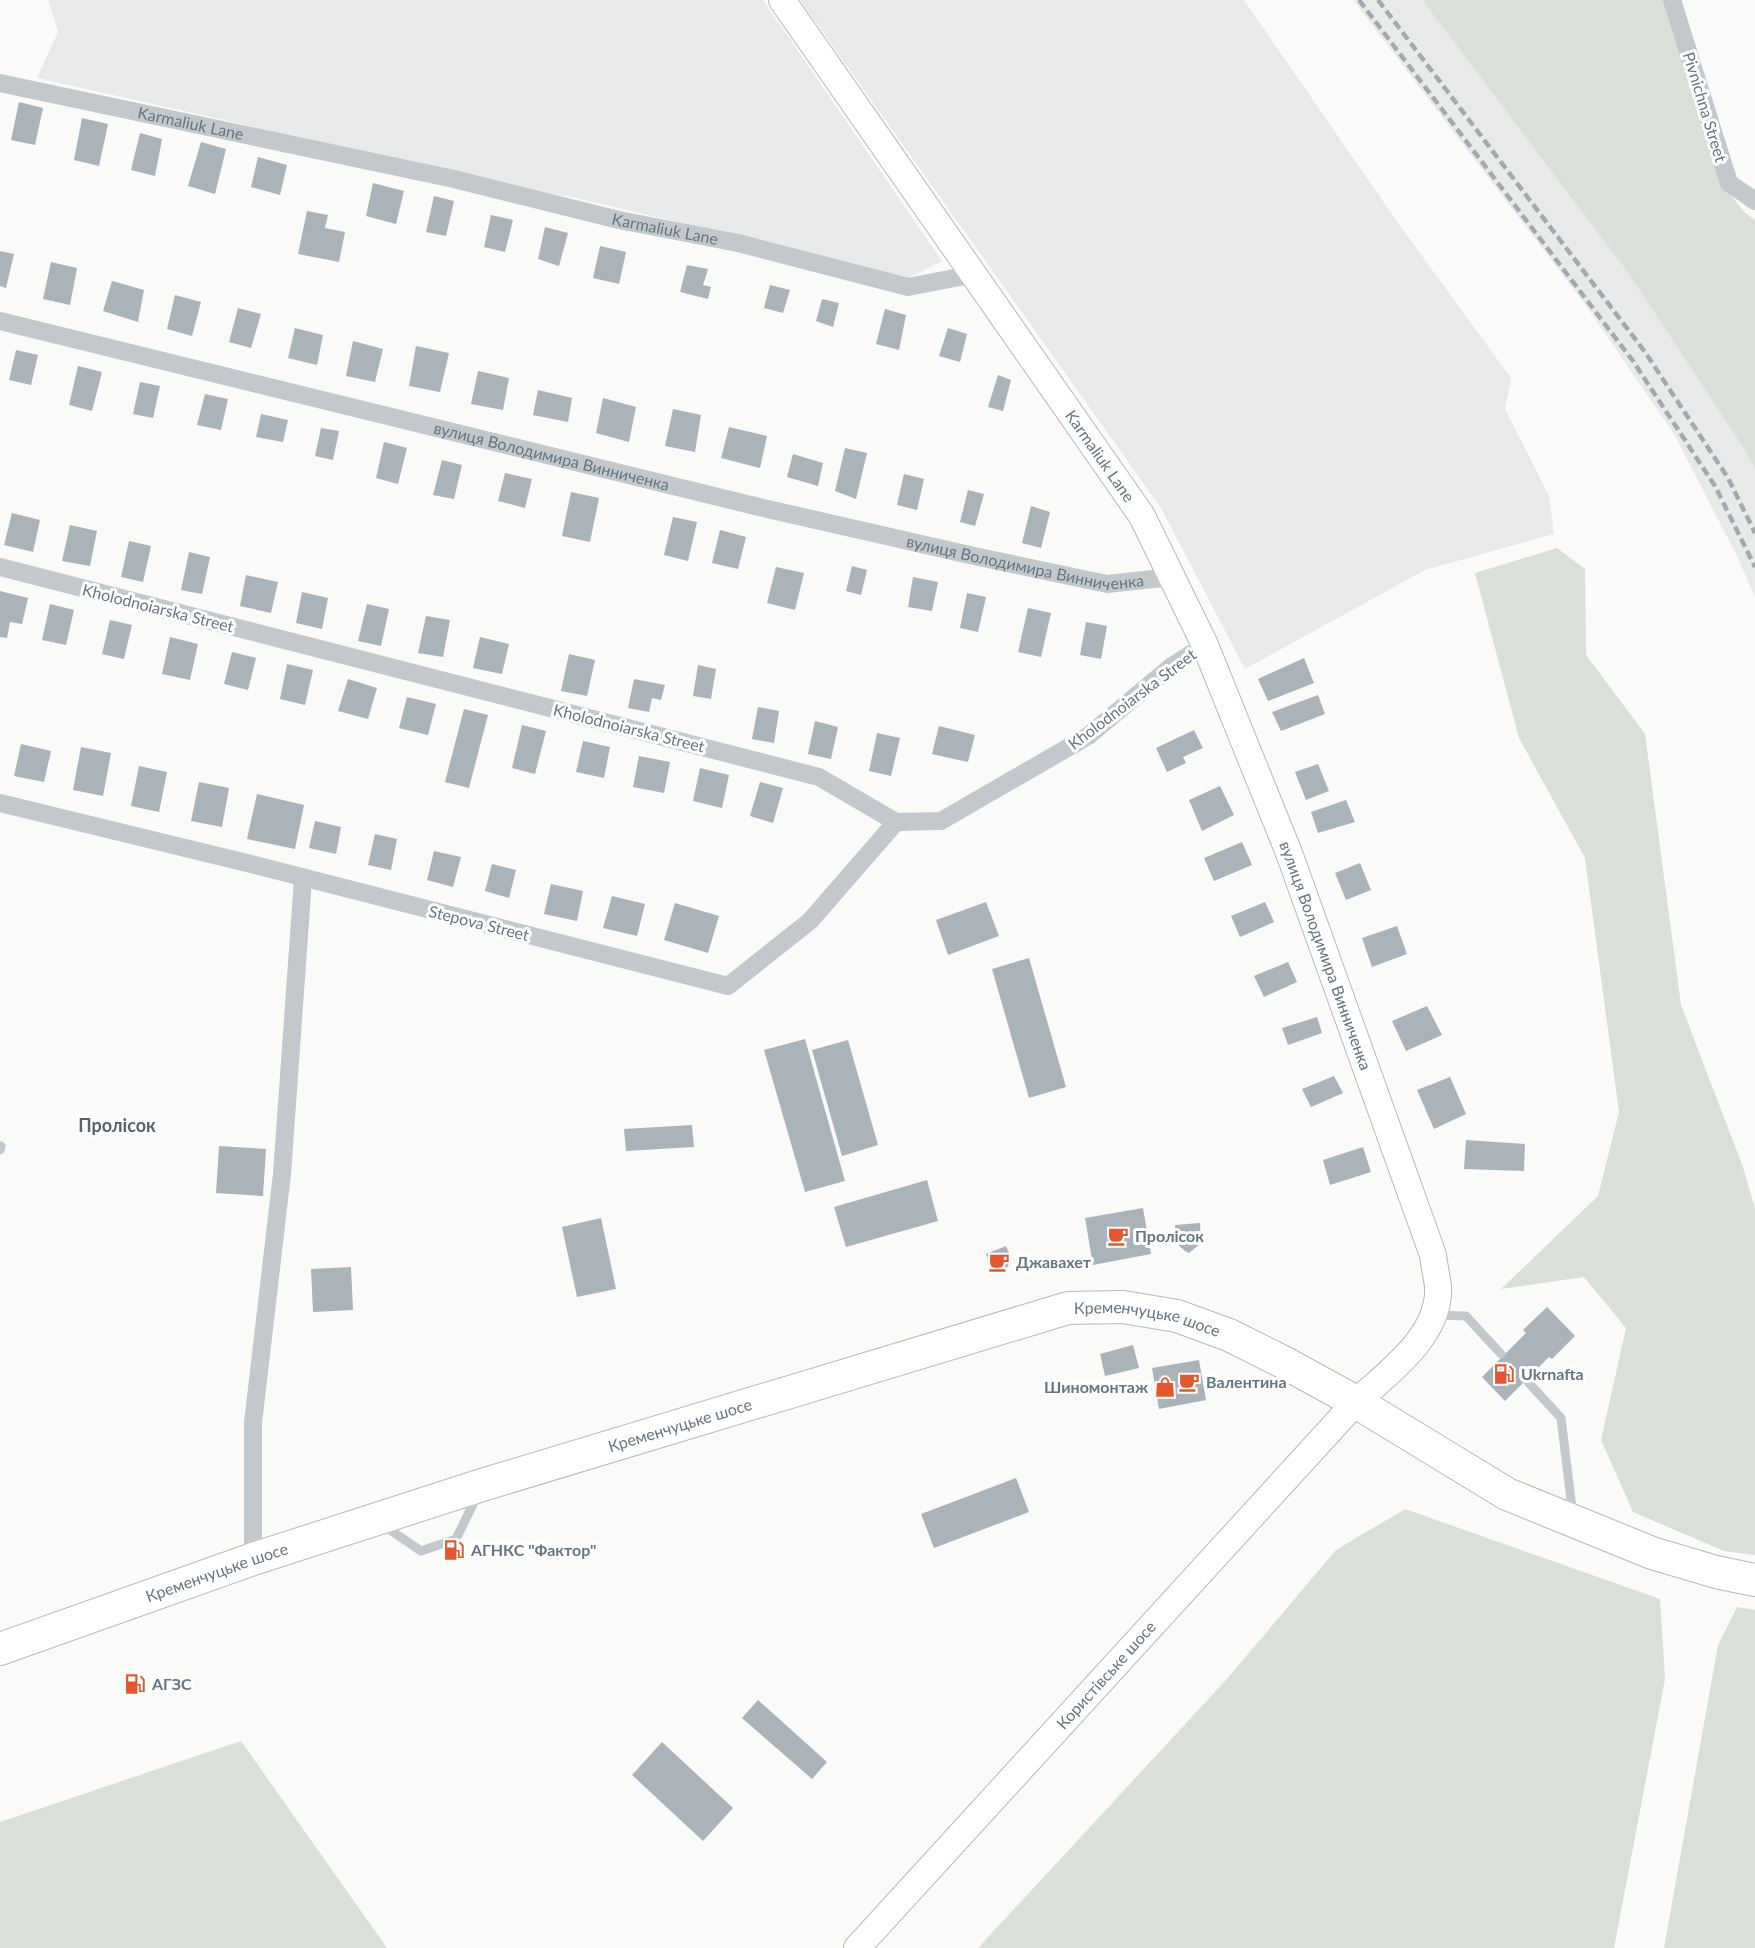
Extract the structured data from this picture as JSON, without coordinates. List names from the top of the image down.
{
  "streets": {
    "highway": ["Кременчуцьке шосе"],
    "street": [
      "Pivnichna Street",
      "Karmaliuk Lane",
      "вулиця Володимира Винниченка",
      "Kholodnoiarska Street",
      "Stepova Street",
      "Користівське шосе"
    ]
  },
  "crossings": [
    ["Karmaliuk Lane", "вулиця Володимира Винниченка"],
    ["вулиця Володимира Винниченка", "Kholodnoiarska Street"],
    ["вулиця Володимира Винниченка", "Кременчуцьке шосе"],
    ["вулиця Володимира Винниченка", "Користівське шосе"],
    ["Kholodnoiarska Street", "Stepova Street"],
    ["Кременчуцьке шосе", "Користівське шосе"]
  ],
  "districts": ["Пролісок"],
  "places": {
    "cafe": ["Пролісок", "Джавахет", "Валентина"],
    "fuel station": ["Ukrnafta", "АГНКС \"Фактор\"", "АГЗС"],
    "shop": ["Шиномонтаж"]
  }
}
